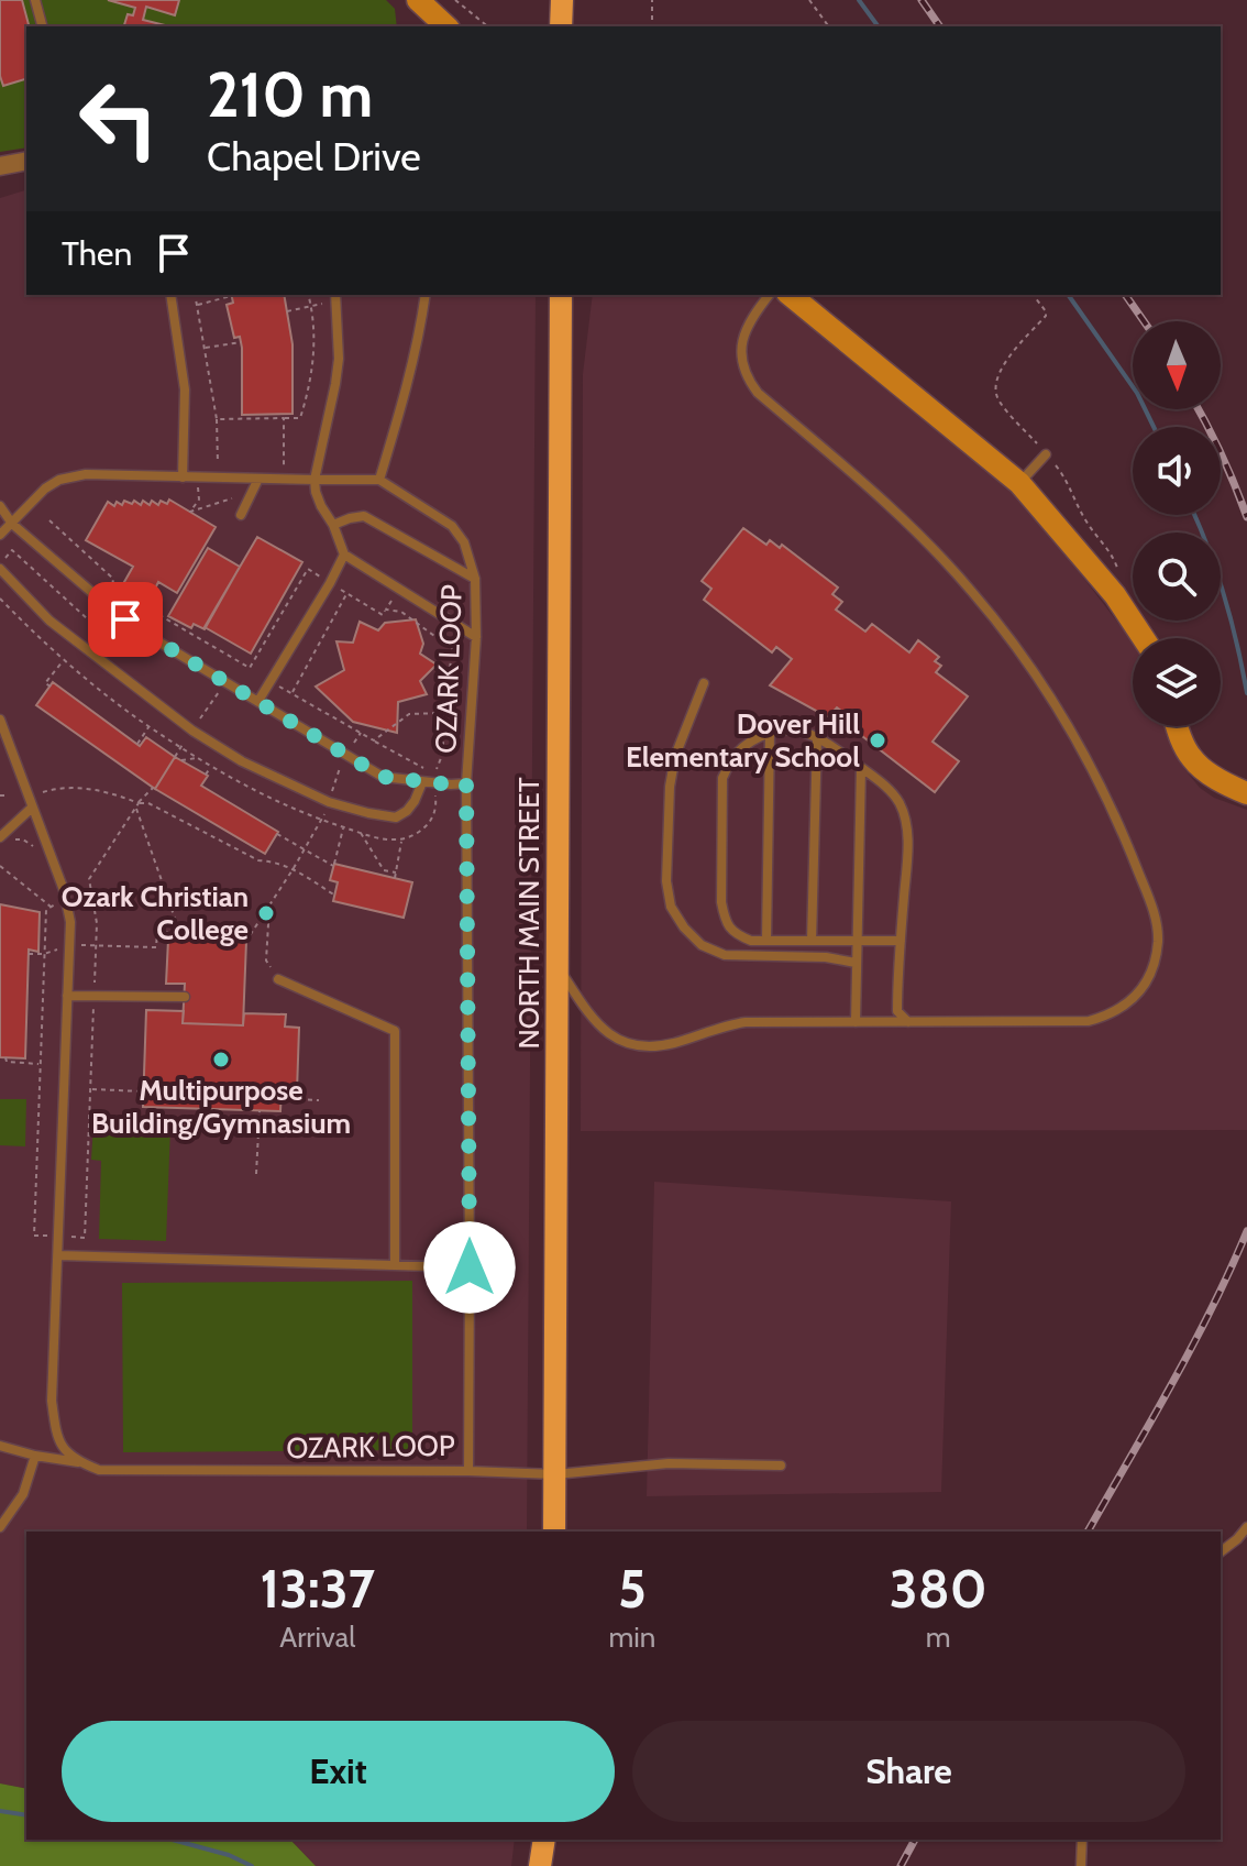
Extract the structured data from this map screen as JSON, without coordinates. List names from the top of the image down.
{
  "streets": {
    "main road": ["NORTH MAIN STREET"],
    "lane": ["OZARK LOOP"]
  },
  "places": ["Dover Hill Elementary School", "Ozark Christian College", "Multipurpose Building/Gymnasium"],
  "north": "bottom",
  "page": {
    "turn": ["210 m", "Chapel Drive"],
    "then": "Then",
    "eta": [
      "13:37",
      "Arrival",
      "5",
      "min",
      "380",
      "m"
    ],
    "buttons": ["Exit", "Share"]
  }
}
